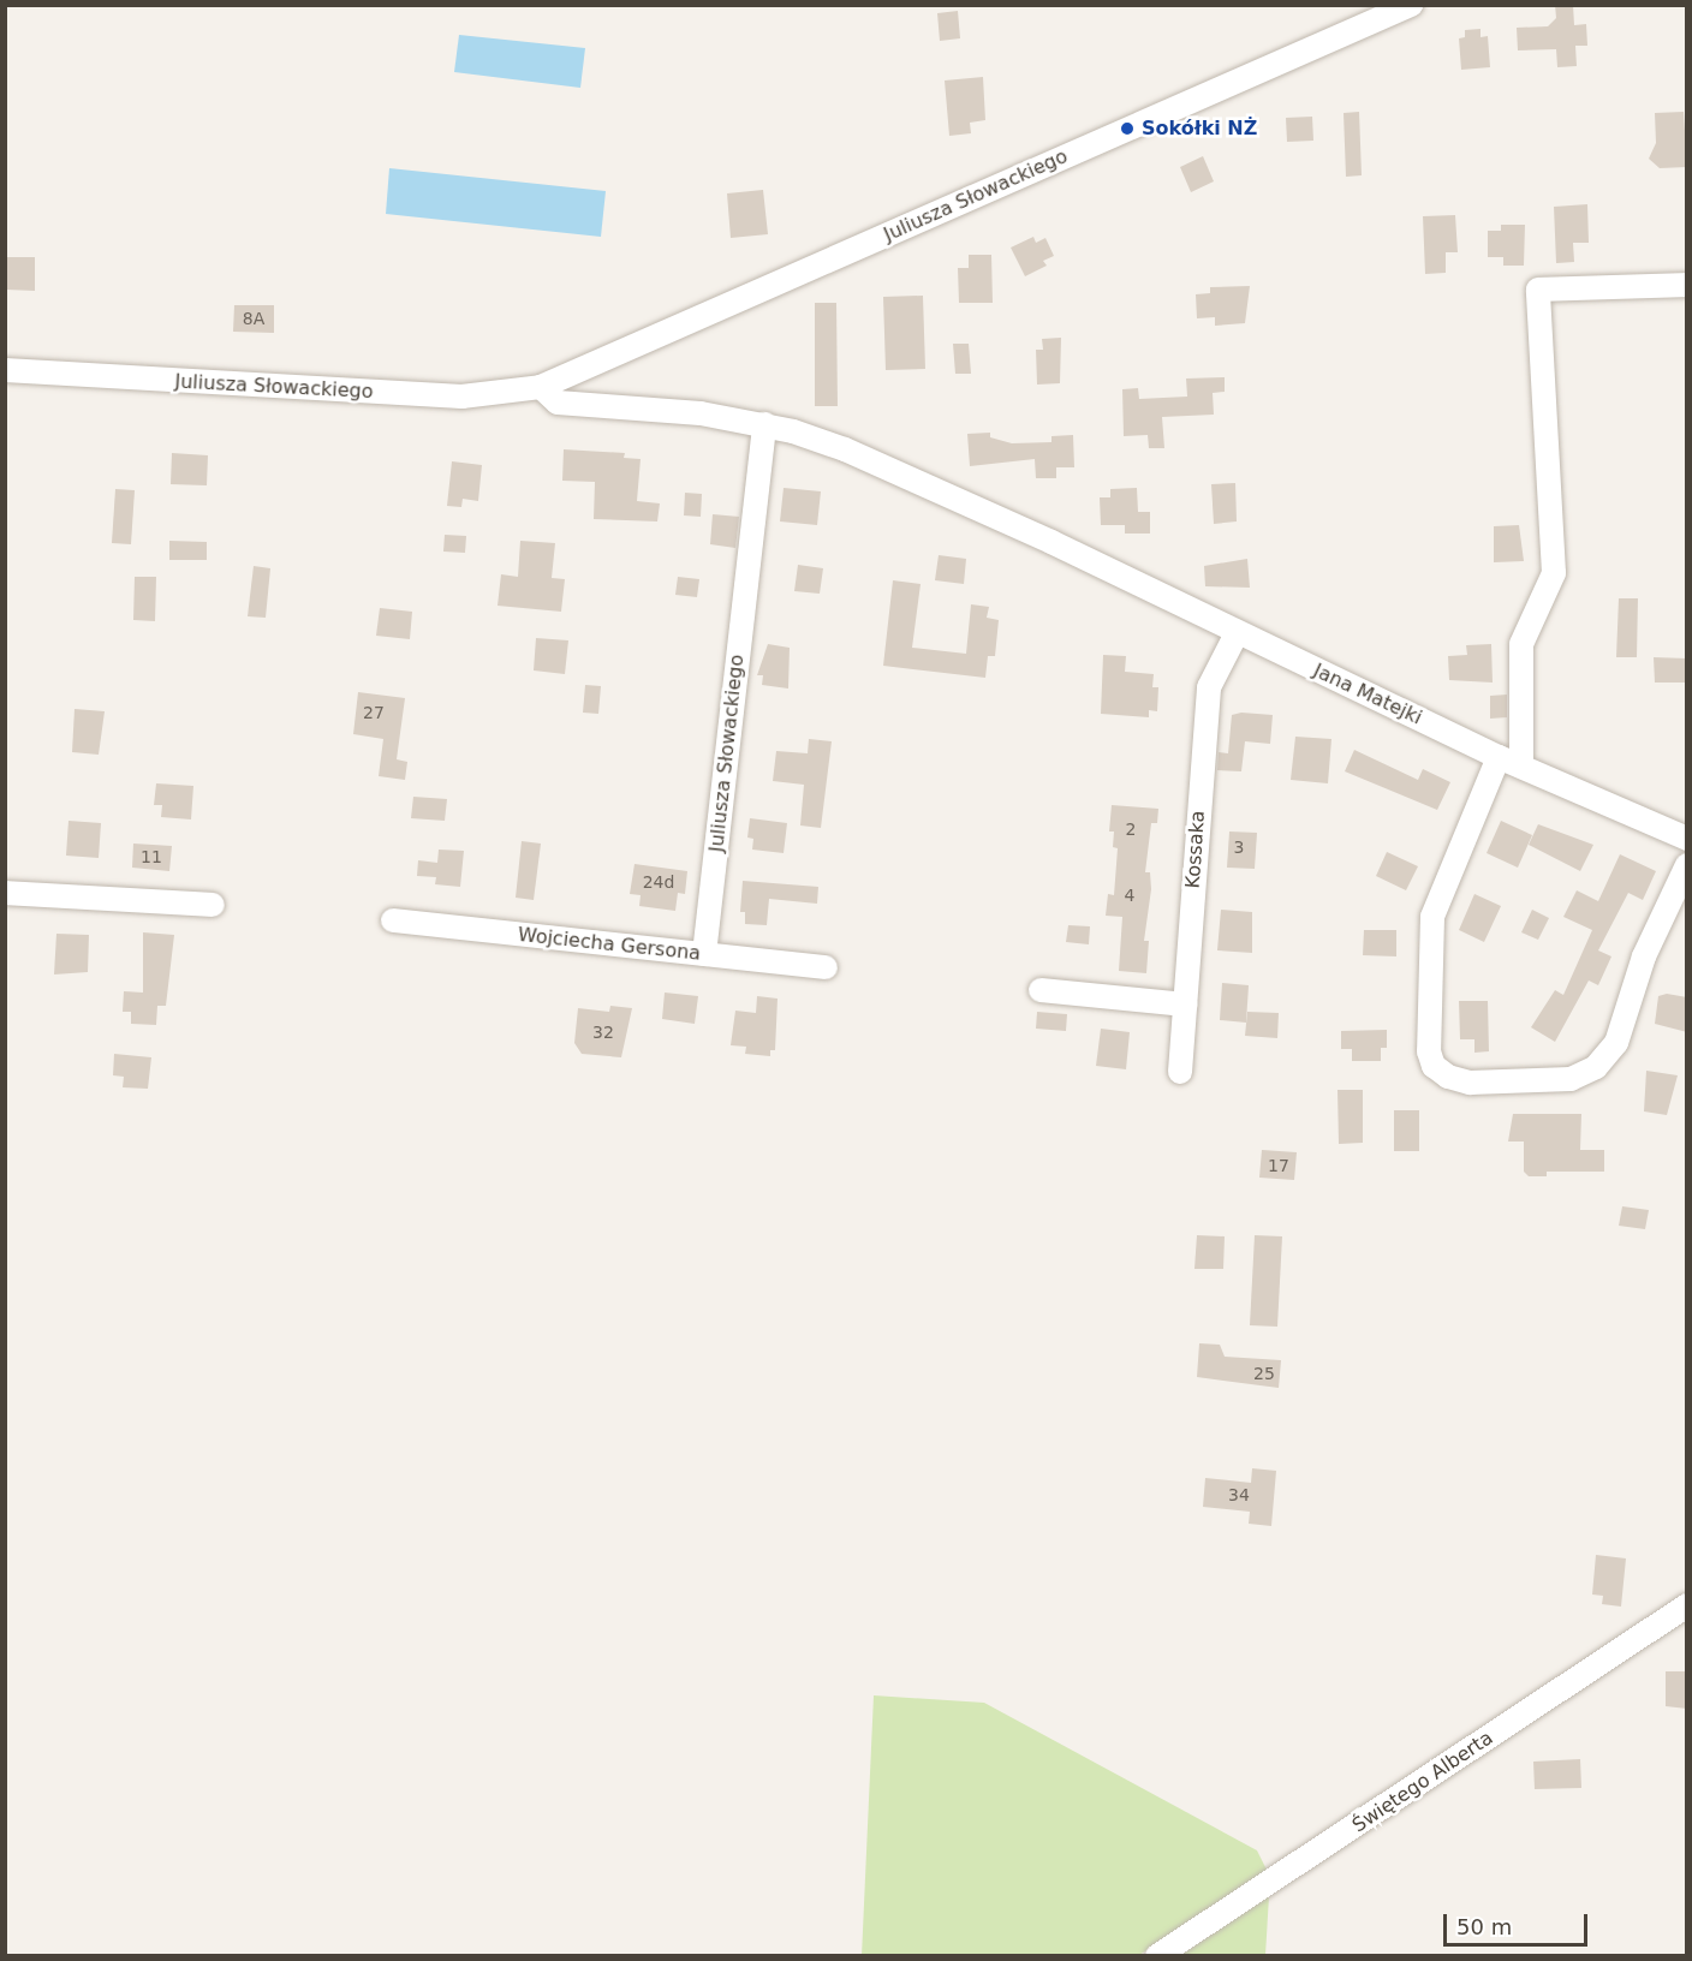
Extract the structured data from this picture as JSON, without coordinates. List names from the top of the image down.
{
  "streets": {
    "street": [
      "Juliusza Słowackiego",
      "Jana Matejki",
      "Kossaka",
      "Wojciecha Gersona",
      "Świętego Alberta"
    ]
  },
  "crossings": [
    ["Juliusza Słowackiego", "Jana Matejki"],
    ["Juliusza Słowackiego", "Wojciecha Gersona"],
    ["Jana Matejki", "Kossaka"]
  ],
  "places": ["Sokółki NŻ"],
  "house_numbers": [
    "8A",
    "27",
    "2",
    "3",
    "11",
    "24d",
    "4",
    "32",
    "17",
    "25",
    "34"
  ],
  "scale_bar": "50 m"
}
